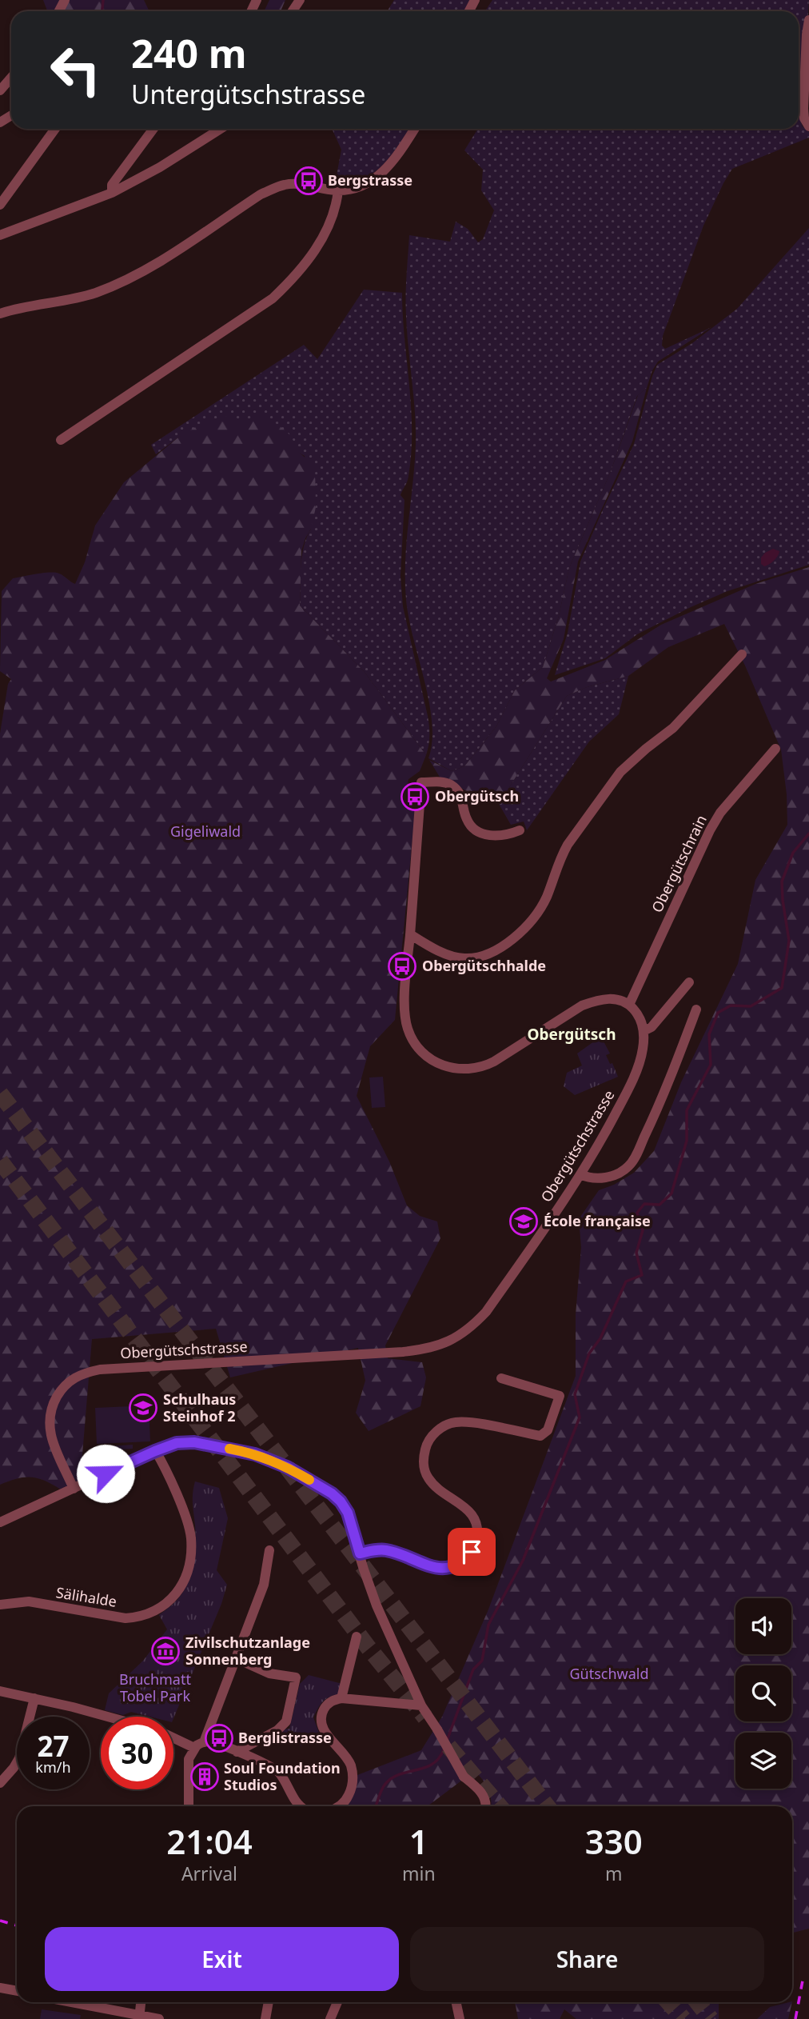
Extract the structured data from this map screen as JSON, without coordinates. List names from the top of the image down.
{
  "streets": {
    "street": ["Obergütschrain", "Obergütschstrasse", "Sälihalde"]
  },
  "districts": ["Obergütsch"],
  "parks": ["Gigeliwald", "Gütschwald", "Bruchmatt Tobel Park"],
  "places": {
    "bus stop": [
      "Bergstrasse",
      "Obergütsch",
      "Obergütschhalde",
      "Berglistrasse"
    ],
    "school or university": ["École française", "Schulhaus Steinhof 2"],
    "museum": ["Zivilschutzanlage Sonnenberg"],
    "building": ["Soul Foundation Studios"]
  },
  "page": {
    "turn": ["240 m", "Untergütschstrasse"],
    "speed": "27 km/h",
    "limit": "30",
    "eta": [
      "21:04",
      "Arrival",
      "1",
      "min",
      "330",
      "m"
    ],
    "buttons": ["Exit", "Share"]
  }
}
